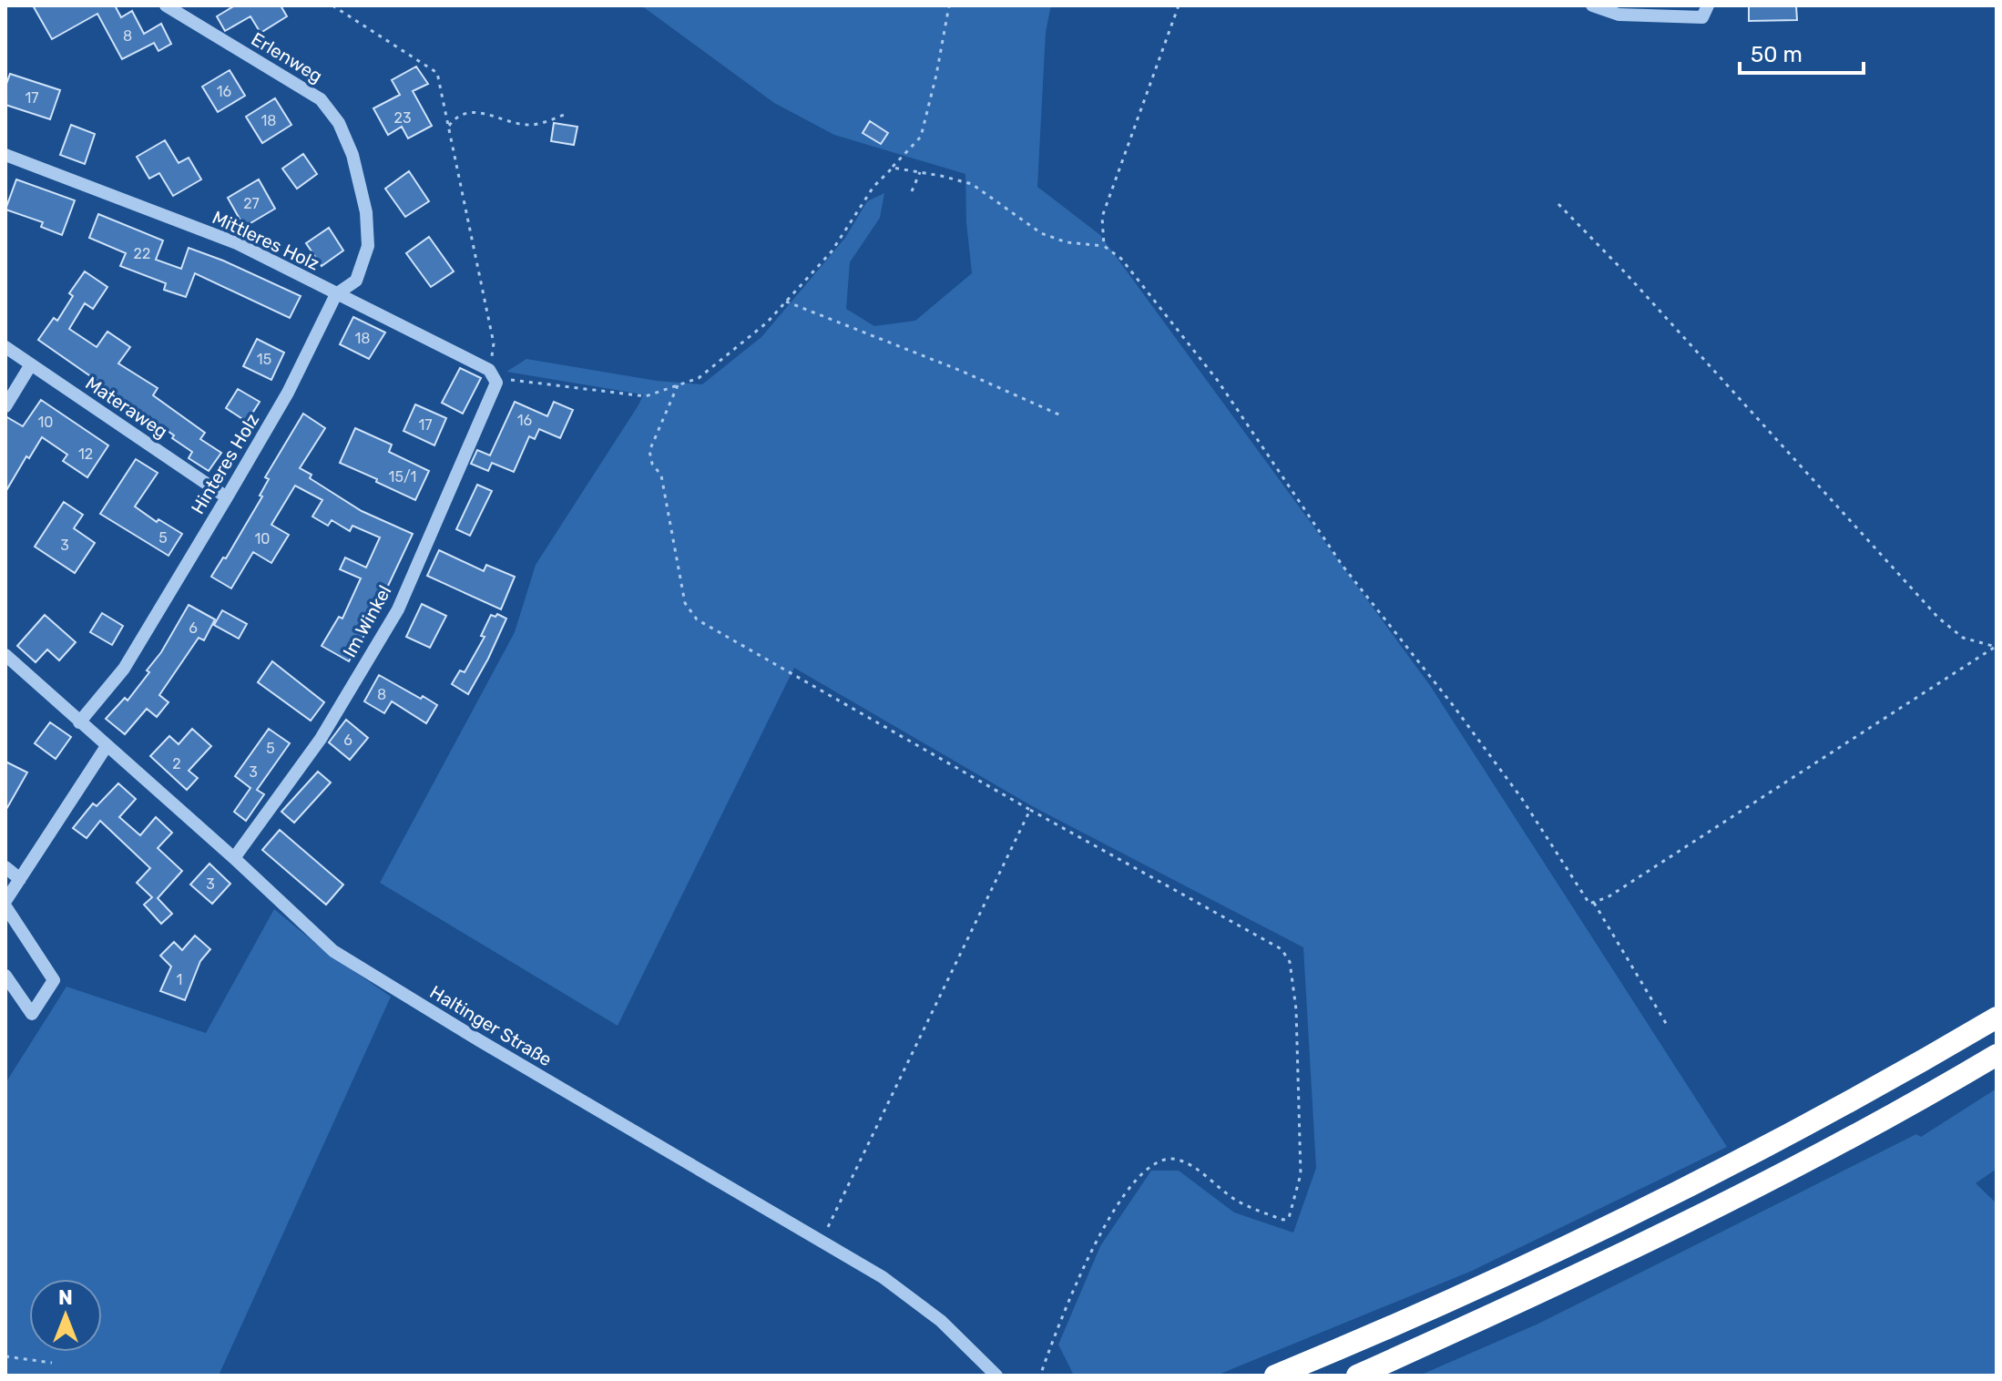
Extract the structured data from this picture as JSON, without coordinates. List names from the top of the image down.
{
  "streets": {
    "street": [
      "Erlenweg",
      "Mittleres Holz",
      "Materaweg",
      "Hinteres Holz",
      "Im Winkel",
      "Haltinger Straße"
    ]
  },
  "crossings": [
    ["Erlenweg", "Hinteres Holz"],
    ["Mittleres Holz", "Hinteres Holz"],
    ["Materaweg", "Hinteres Holz"],
    ["Hinteres Holz", "Haltinger Straße"],
    ["Im Winkel", "Haltinger Straße"]
  ],
  "house_numbers": [
    "8",
    "16",
    "17",
    "23",
    "18",
    "27",
    "22",
    "18",
    "15",
    "16",
    "10",
    "17",
    "12",
    "15/1",
    "5",
    "10",
    "3",
    "6",
    "8",
    "6",
    "5",
    "2",
    "3",
    "3",
    "1"
  ],
  "scale_bar": "50 m",
  "north": "top"
}
